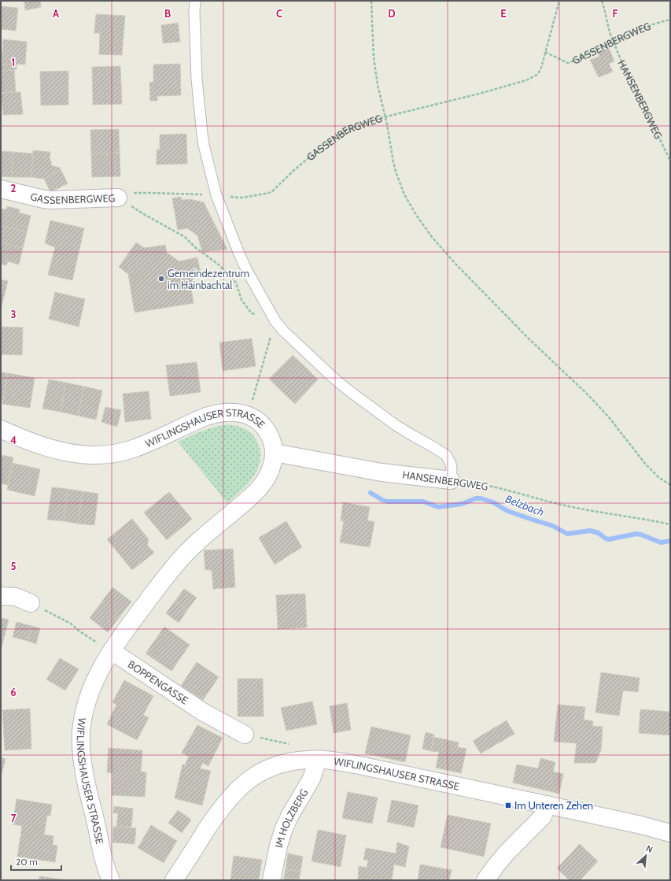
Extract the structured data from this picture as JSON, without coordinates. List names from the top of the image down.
{
  "streets": {
    "street": [
      "GASSENBERGWEG",
      "HANSENBERGWEG",
      "WIFLINGSHAUSER STRASSE",
      "BOPPENGASSE",
      "IM HOLZBERG"
    ]
  },
  "crossings": [
    ["GASSENBERGWEG", "HANSENBERGWEG"],
    ["HANSENBERGWEG", "WIFLINGSHAUSER STRASSE"],
    ["WIFLINGSHAUSER STRASSE", "BOPPENGASSE"],
    ["WIFLINGSHAUSER STRASSE", "IM HOLZBERG"]
  ],
  "water": ["Belzbach"],
  "places": {
    "other": ["Gemeindezentrum im Hainbachtal"],
    "transit": ["Im Unteren Zehen"]
  },
  "scale_bar": "20 m",
  "north": "top right",
  "grid": {
    "columns": [
      "A",
      "B",
      "C",
      "D",
      "E",
      "F"
    ],
    "rows": [
      "1",
      "2",
      "3",
      "4",
      "5",
      "6",
      "7"
    ]
  }
}
